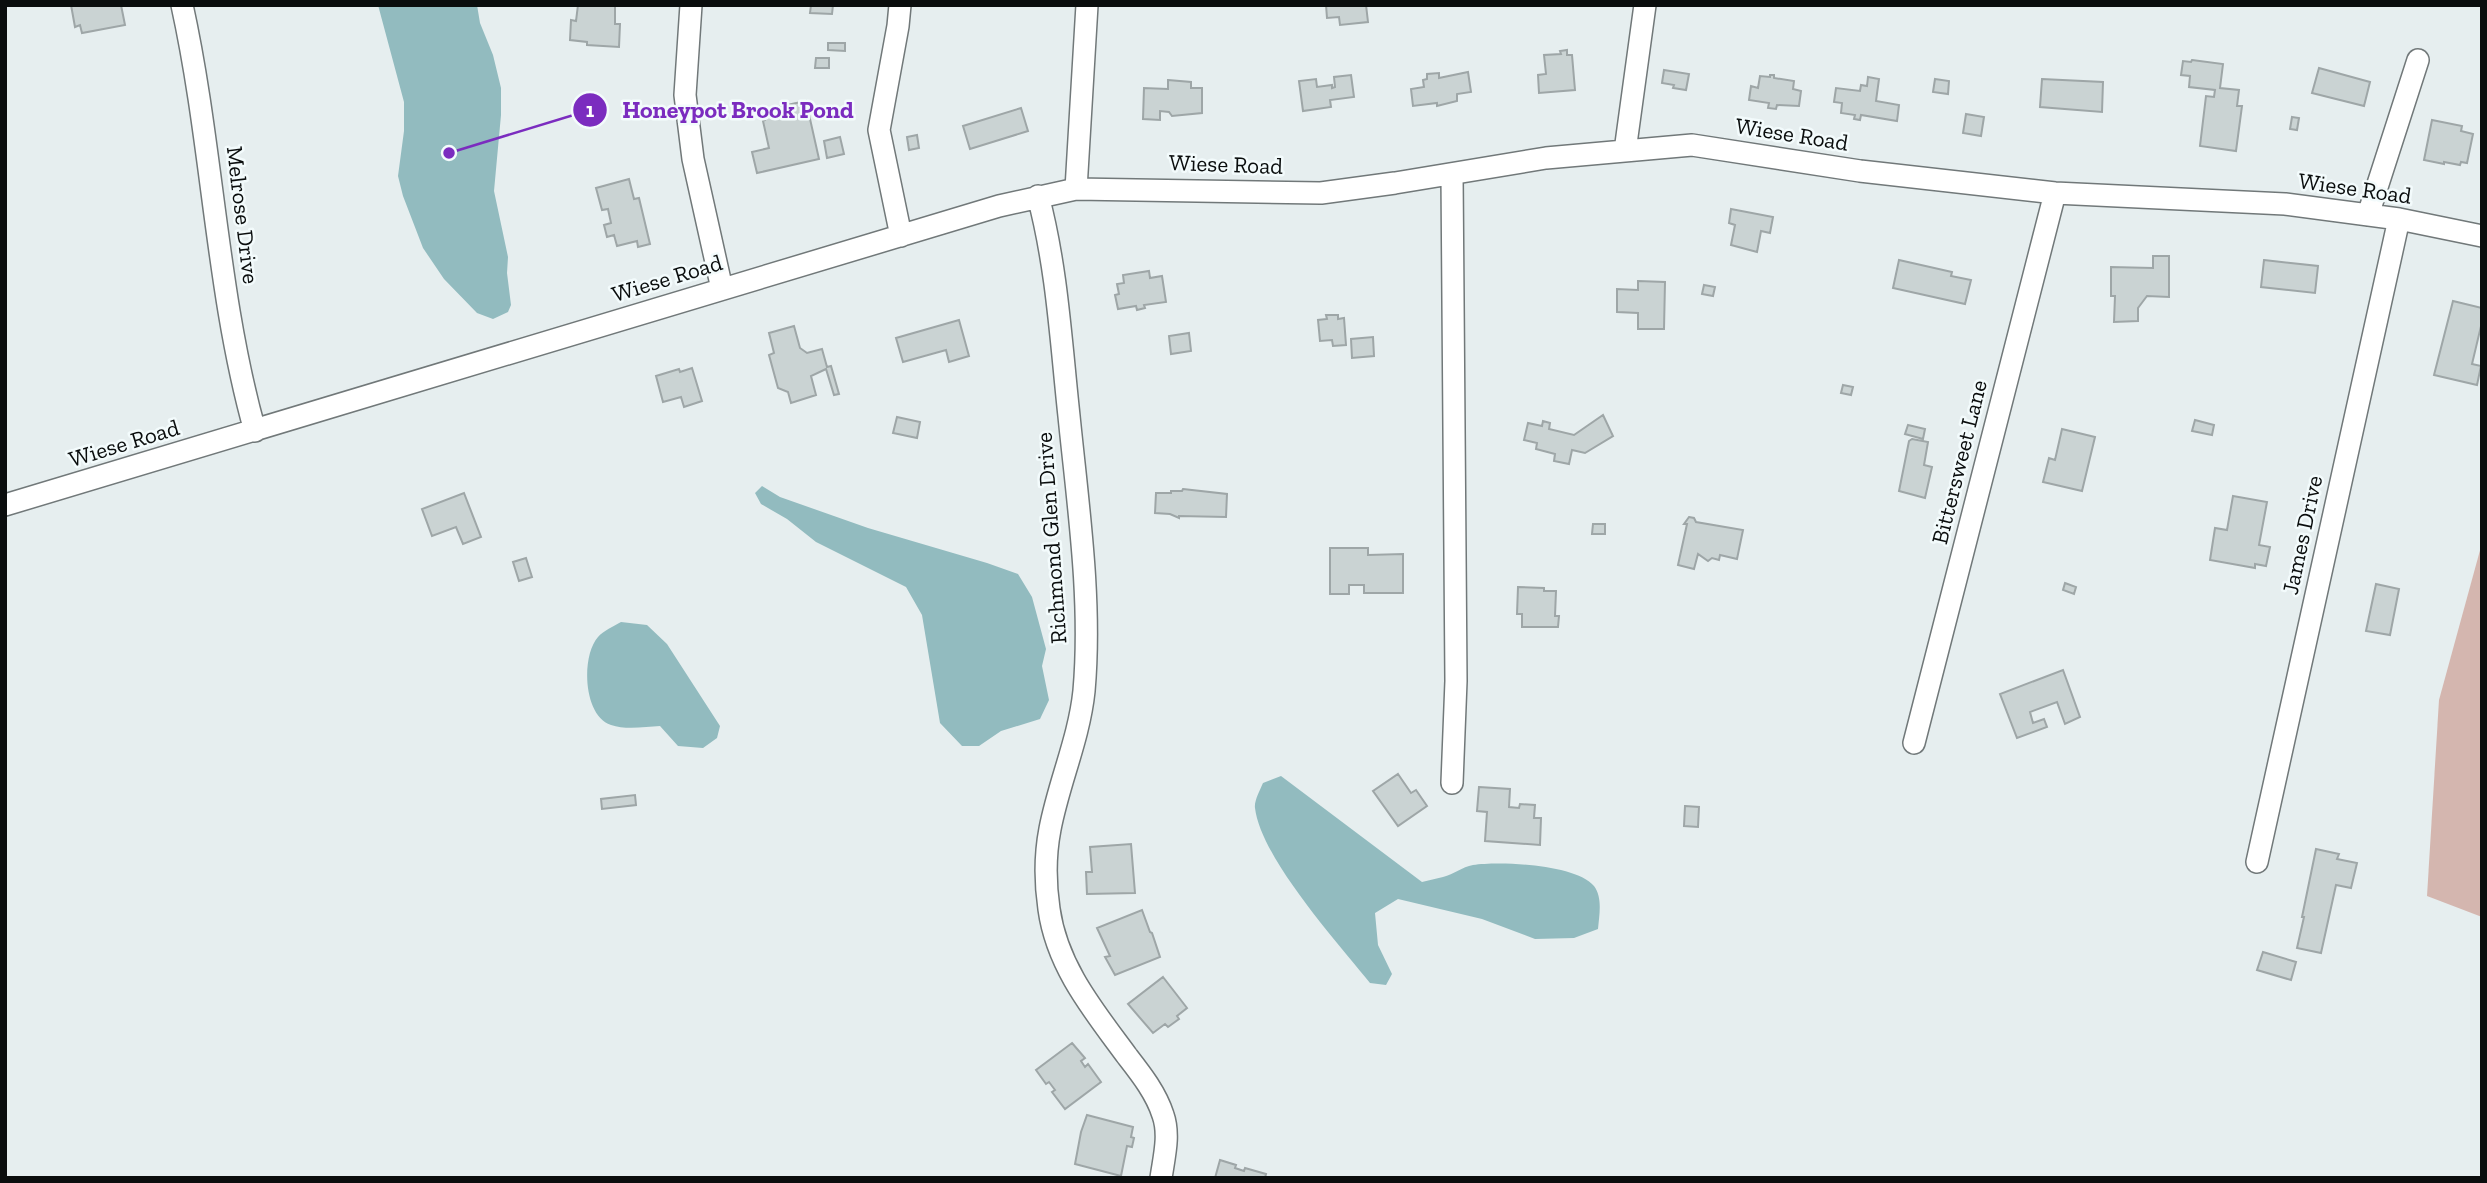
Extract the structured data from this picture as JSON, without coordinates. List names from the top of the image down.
{
  "streets": {
    "street": [
      "Wiese Road",
      "Melrose Drive",
      "Bittersweet Lane",
      "James Drive",
      "Richmond Glen Drive"
    ]
  },
  "crossings": [
    ["Wiese Road", "Melrose Drive"],
    ["Wiese Road", "Bittersweet Lane"],
    ["Wiese Road", "James Drive"],
    ["Wiese Road", "Richmond Glen Drive"]
  ],
  "places": ["Honeypot Brook Pond"]
}
